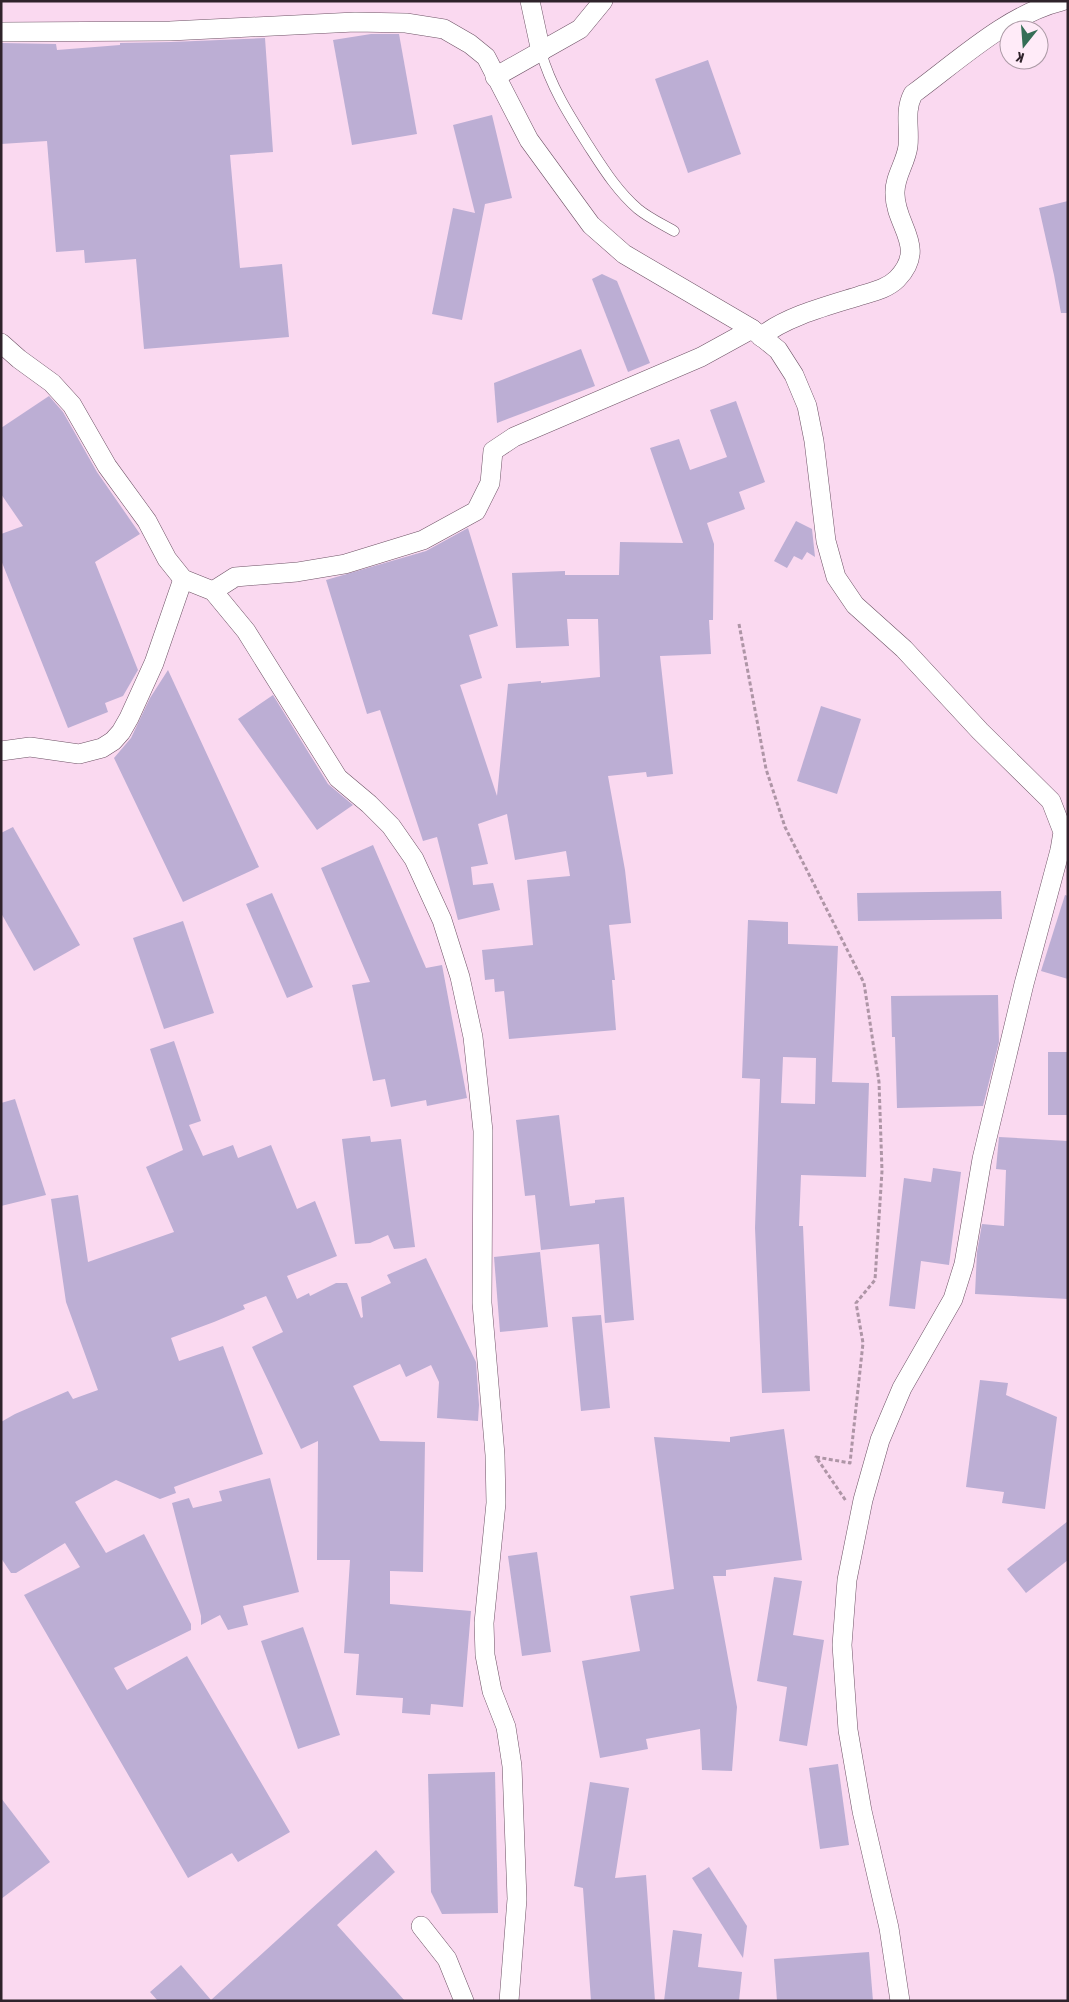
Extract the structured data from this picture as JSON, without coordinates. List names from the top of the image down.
{
  "north": "bottom"
}
